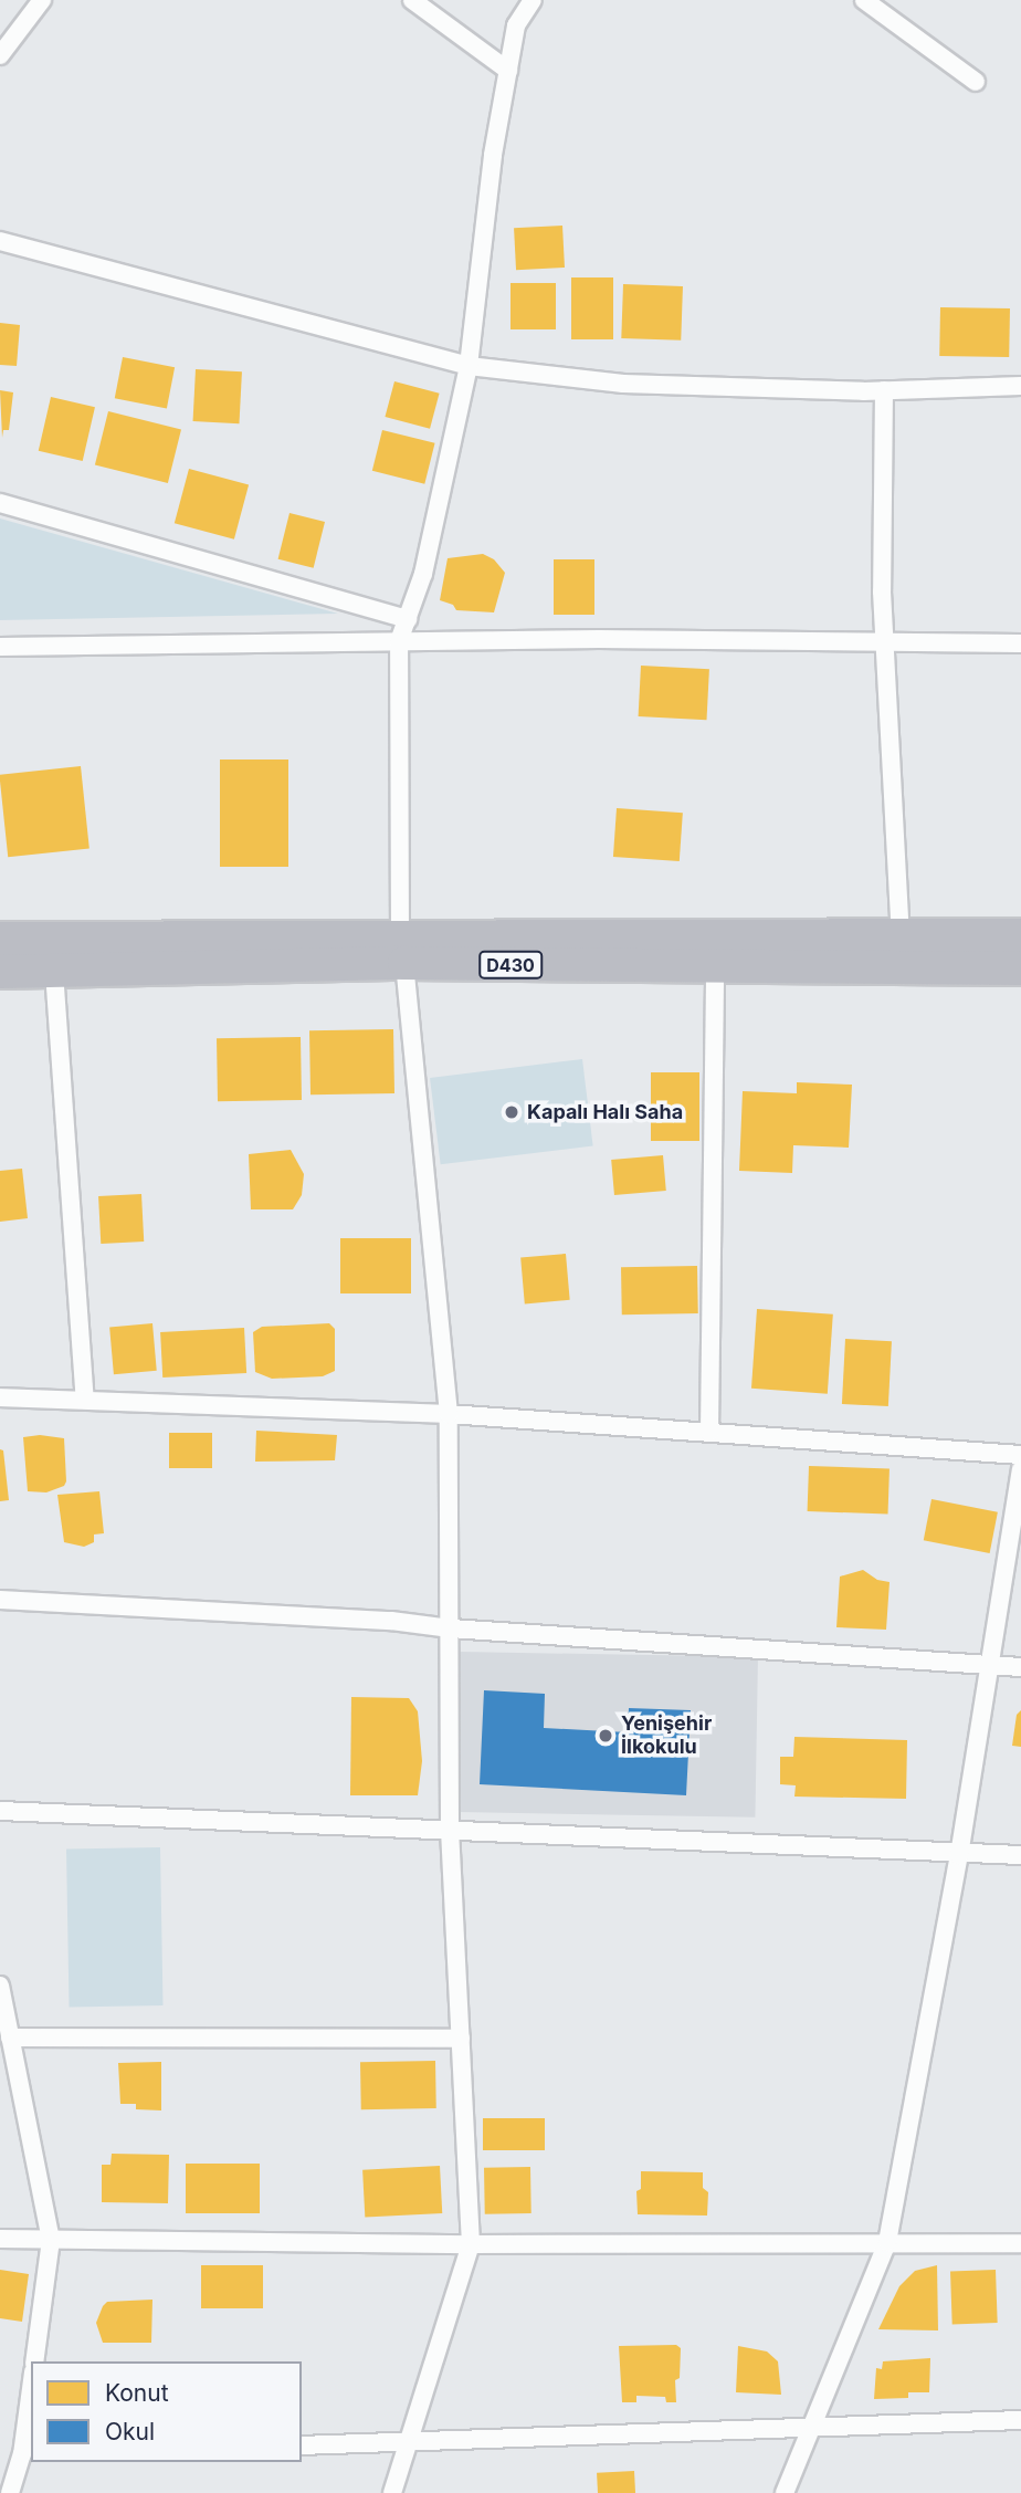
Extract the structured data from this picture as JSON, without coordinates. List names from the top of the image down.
{
  "streets": {
    "highway": ["D430"]
  },
  "places": ["Kapalı Halı Saha", "Yenişehir İlkokulu"],
  "legend": ["Konut", "Okul"]
}
